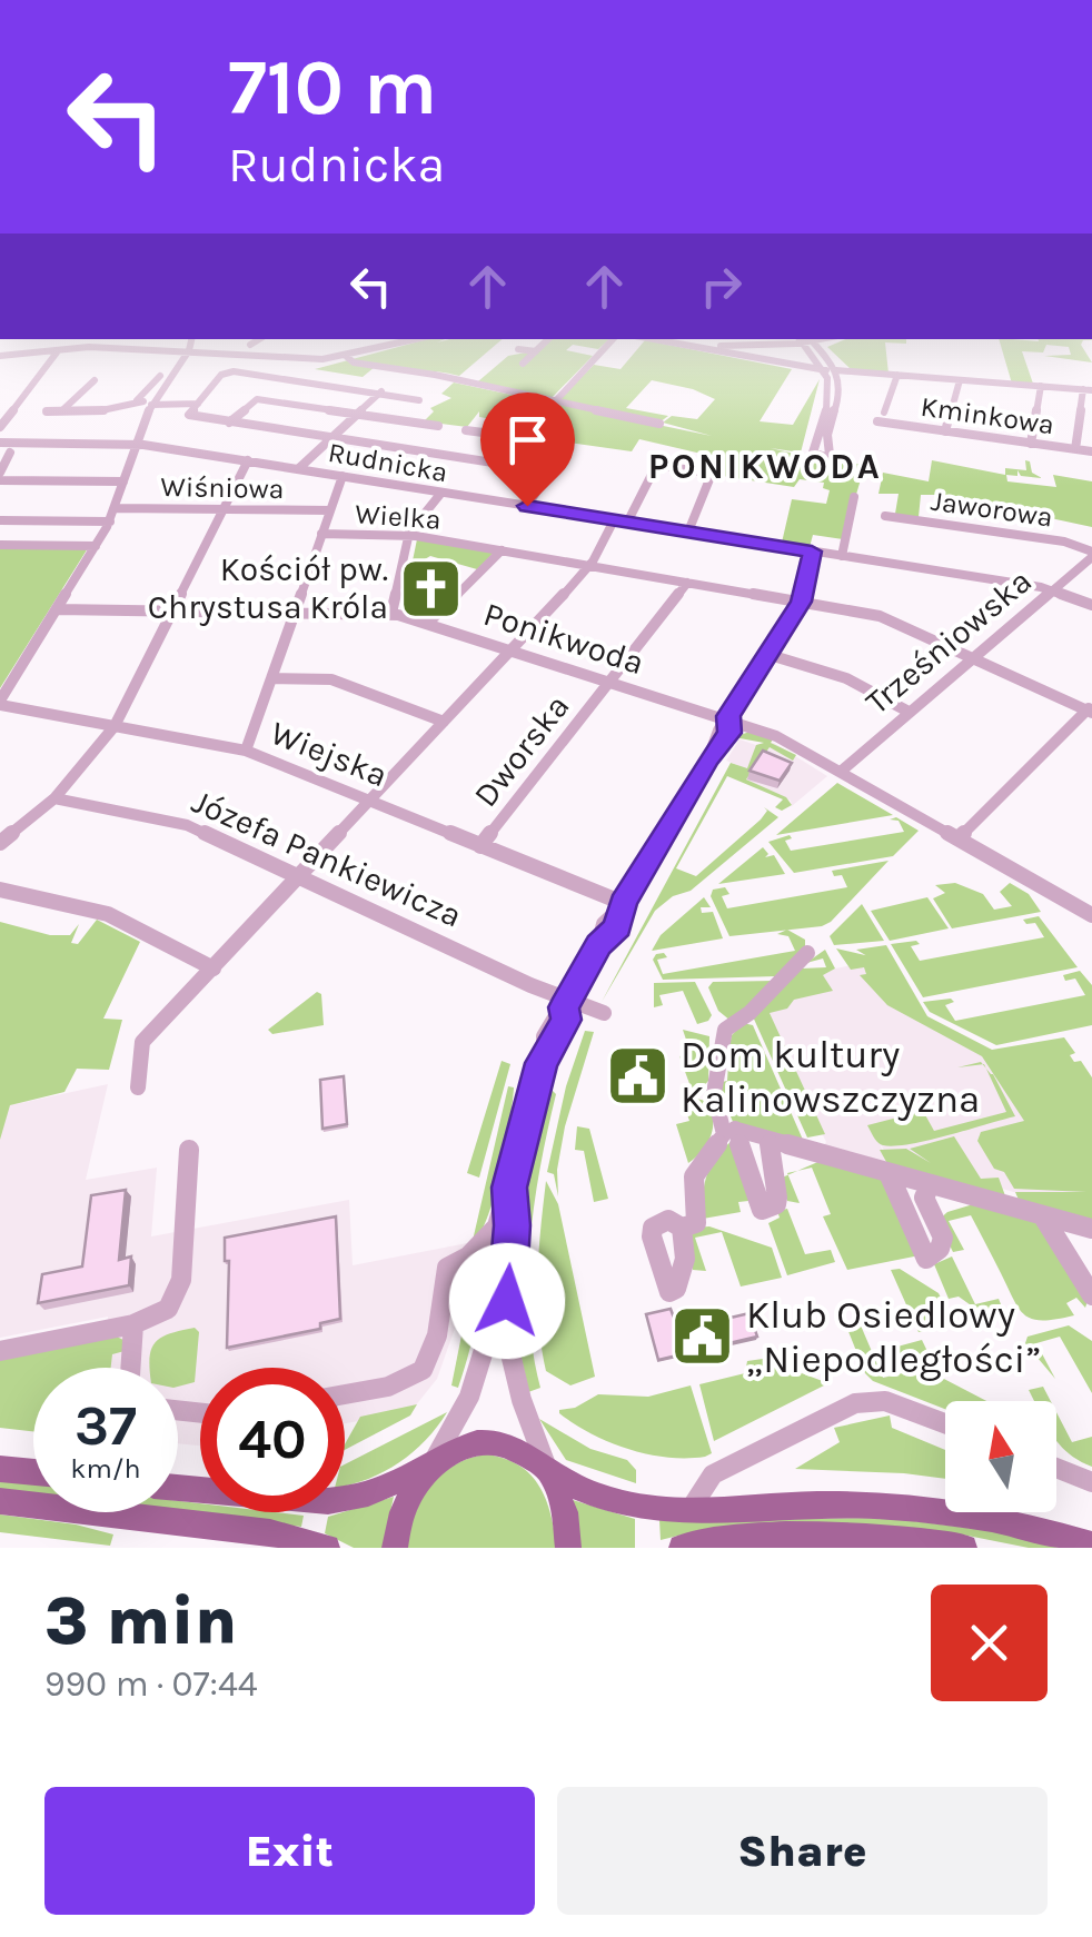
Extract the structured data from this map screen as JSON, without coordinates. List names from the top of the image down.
{
  "streets": {
    "street": [
      "Kminkowa",
      "Rudnicka",
      "Wiśniowa",
      "Jaworowa",
      "Wielka",
      "Ponikwoda",
      "Trześniowska",
      "Dworska",
      "Wiejska",
      "Józefa Pankiewicza"
    ]
  },
  "crossings": [
    ["Rudnicka", "Trześniowska"],
    ["Jaworowa", "Trześniowska"],
    ["Wielka", "Trześniowska"],
    ["Wielka", "Dworska"],
    ["Ponikwoda", "Trześniowska"],
    ["Ponikwoda", "Dworska"],
    ["Dworska", "Wiejska"]
  ],
  "districts": ["PONIKWODA"],
  "places": {
    "church": ["Kościół pw. Chrystusa Króla"],
    "public building": ["Dom kultury Kalinowszczyzna", "Klub Osiedlowy „Niepodległości”"]
  },
  "north": "top",
  "page": {
    "turn": ["710 m", "Rudnicka"],
    "speed": "37 km/h",
    "limit": "40",
    "heading": ["3 min", "990 m · 07:44"],
    "buttons": ["Exit", "Share"]
  }
}
